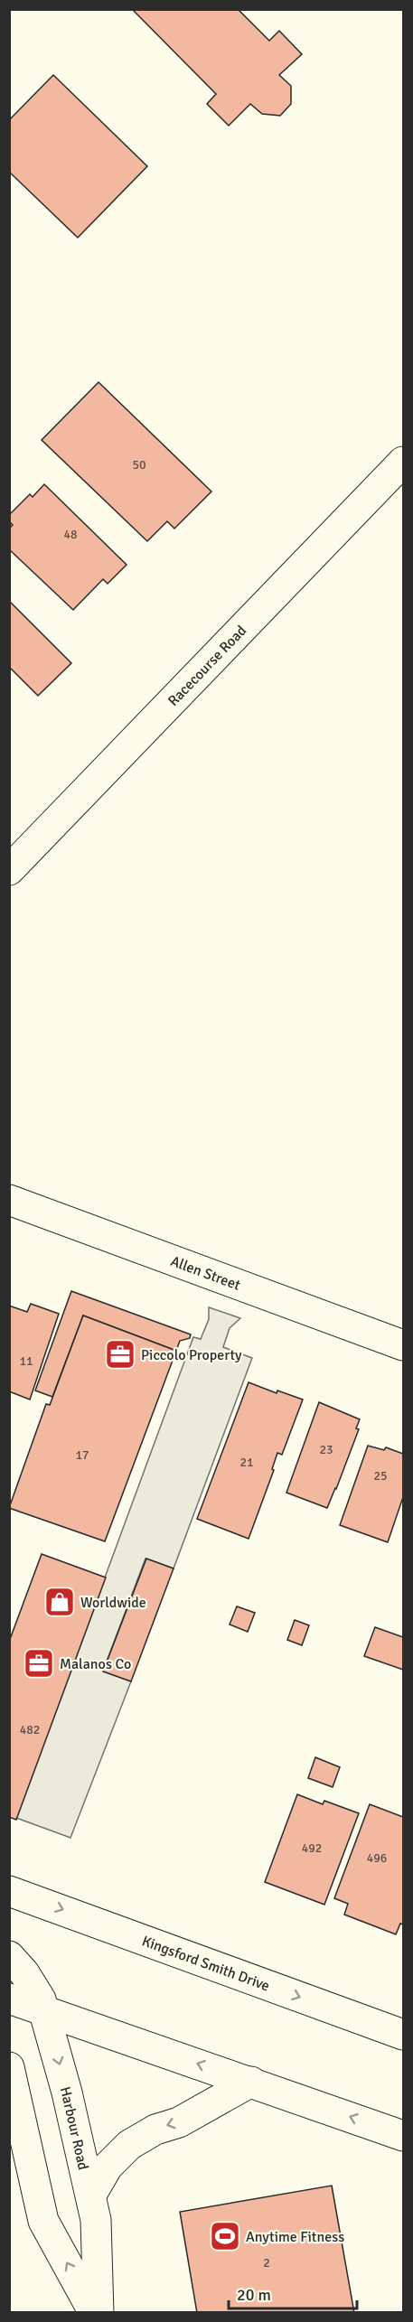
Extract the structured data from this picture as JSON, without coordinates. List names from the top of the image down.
{
  "streets": {
    "main road": [
      "Racecourse Road",
      "Allen Street",
      "Kingsford Smith Drive",
      "Harbour Road"
    ]
  },
  "places": {
    "office": ["Piccolo Property", "Malanos Co"],
    "shop": ["Worldwide"],
    "sports": ["Anytime Fitness"]
  },
  "house_numbers": [
    "50",
    "48",
    "11",
    "23",
    "17",
    "21",
    "25",
    "482",
    "492",
    "496",
    "2"
  ],
  "scale_bar": "20 m"
}
